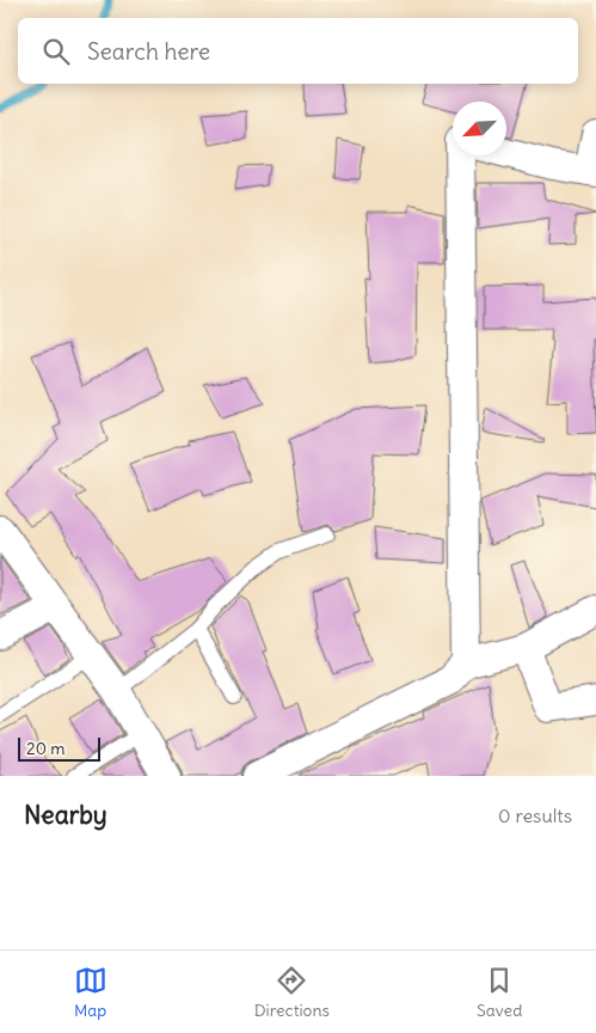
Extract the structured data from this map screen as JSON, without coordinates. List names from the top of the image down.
{
  "scale_bar": "20 m",
  "north": "bottom left",
  "page": {
    "search": "Search here",
    "scale": "20 m",
    "heading": ["Nearby", "0 results"],
    "nav": ["Map", "Directions", "Saved"]
  }
}
